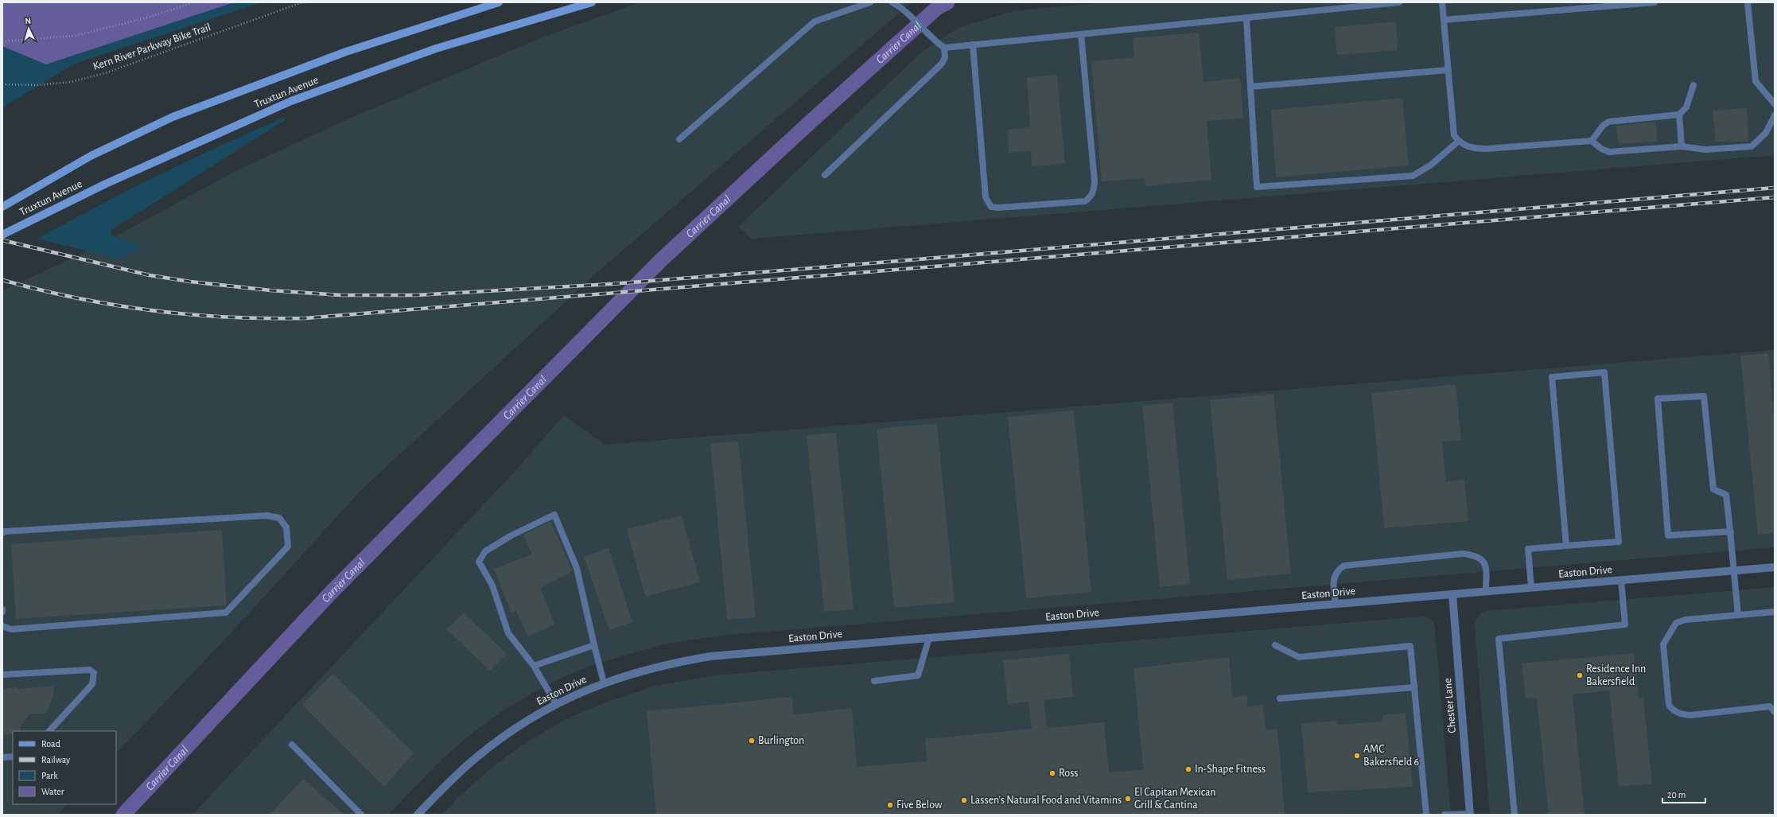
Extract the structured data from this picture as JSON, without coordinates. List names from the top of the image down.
{
  "streets": {
    "main road": ["Truxtun Avenue"],
    "street": ["Easton Drive", "Chester Lane"],
    "path": ["Kern River Parkway Bike Trail"]
  },
  "crossings": [
    ["Easton Drive", "Chester Lane"]
  ],
  "water": ["Carrier Canal"],
  "places": [
    "Residence Inn Bakersfield",
    "Burlington",
    "AMC Bakersfield 6",
    "In-Shape Fitness",
    "Ross",
    "El Capitan Mexican Grill & Cantina",
    "Lassen's Natural Food and Vitamins",
    "Five Below"
  ],
  "legend": [
    "Road",
    "Railway",
    "Park",
    "Water"
  ],
  "scale_bar": "20 m",
  "north": "top"
}
